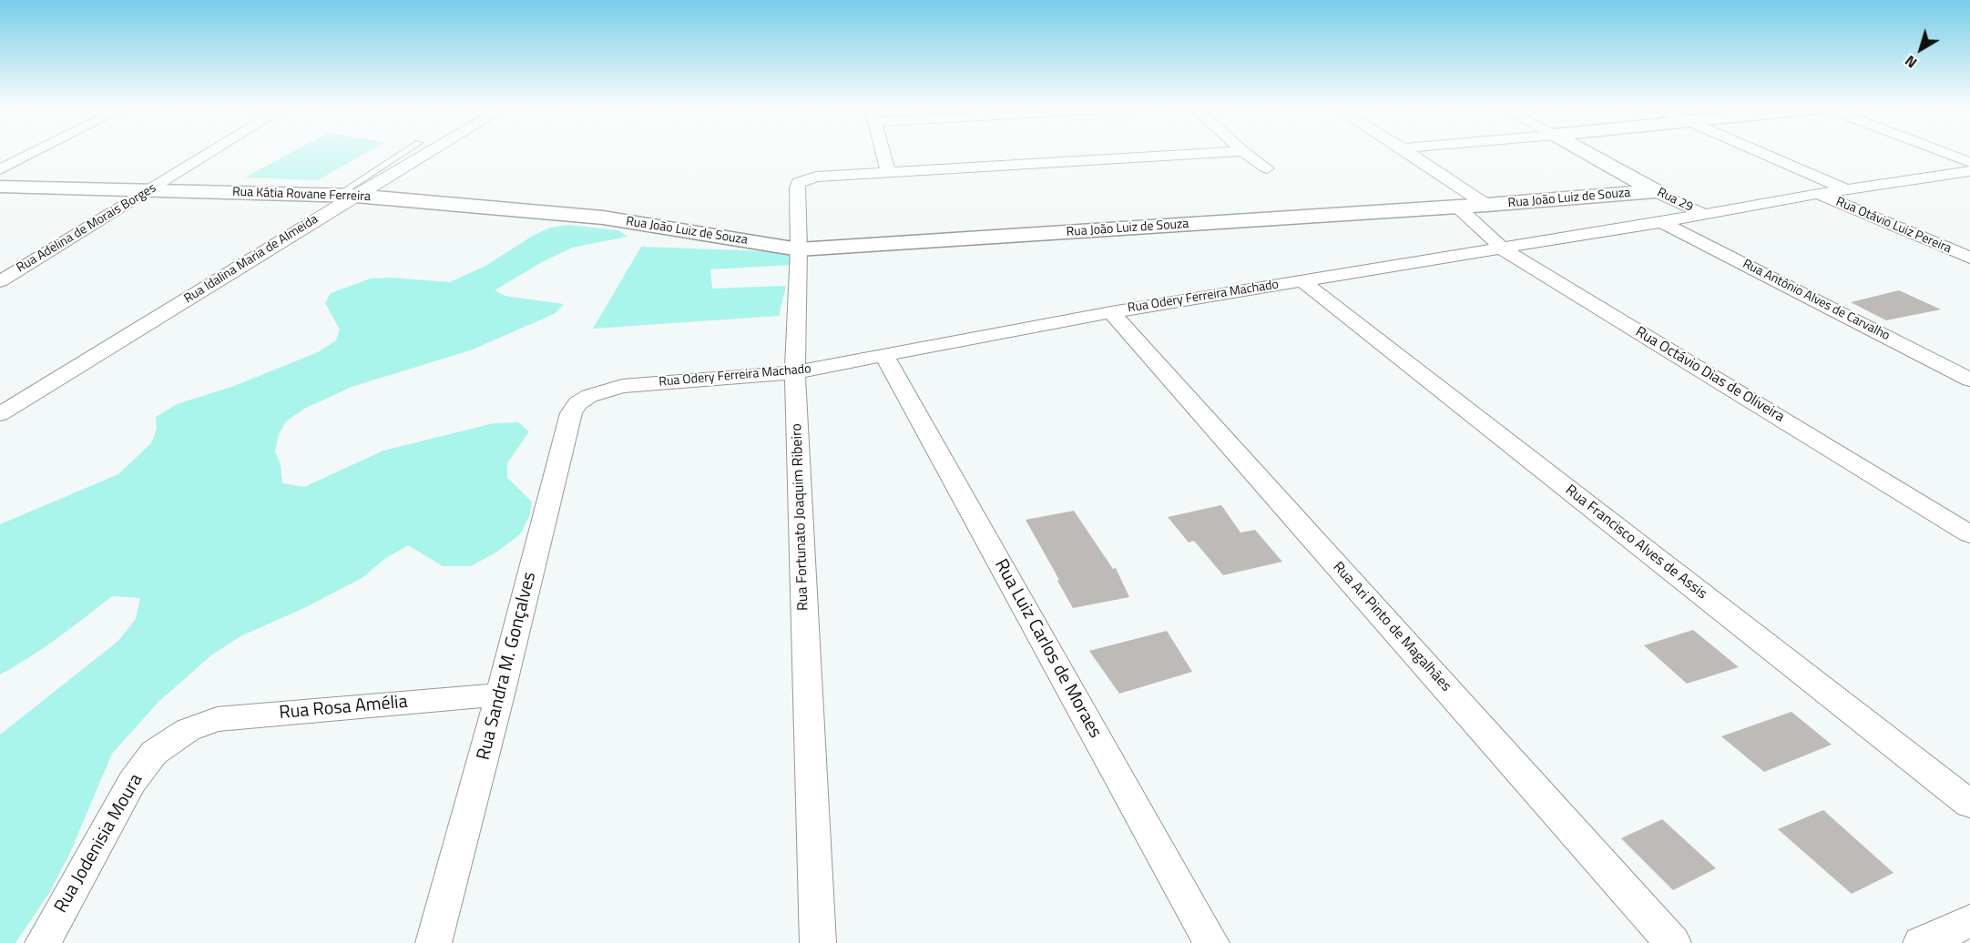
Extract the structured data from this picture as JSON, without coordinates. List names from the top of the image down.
{
  "streets": {
    "street": [
      "Rua Kátia Rovane Ferreira",
      "Rua João Luiz de Souza",
      "Rua 29",
      "Rua Otávio Luiz Pereira",
      "Rua Adelina de Morais Borges",
      "Rua Idalina Maria de Almeida",
      "Rua Odery Ferreira Machado",
      "Rua Antônio Alves de Carvalho",
      "Rua Octávio Dias de Oliveira",
      "Rua Fortunato Joaquim Ribeiro",
      "Rua Francisco Alves de Assis",
      "Rua Ari Pinto de Magalhães",
      "Rua Luiz Carlos de Moraes",
      "Rua Sandra M. Gonçalves",
      "Rua Rosa Amélia",
      "Rua Jodenisia Moura"
    ]
  },
  "crossings": [
    ["Rua Kátia Rovane Ferreira", "Rua João Luiz de Souza"],
    ["Rua Kátia Rovane Ferreira", "Rua Adelina de Morais Borges"],
    ["Rua Kátia Rovane Ferreira", "Rua Idalina Maria de Almeida"],
    ["Rua João Luiz de Souza", "Rua 29"],
    ["Rua João Luiz de Souza", "Rua Octávio Dias de Oliveira"],
    ["Rua João Luiz de Souza", "Rua Fortunato Joaquim Ribeiro"],
    ["Rua 29", "Rua Odery Ferreira Machado"],
    ["Rua Otávio Luiz Pereira", "Rua Odery Ferreira Machado"],
    ["Rua Odery Ferreira Machado", "Rua Antônio Alves de Carvalho"],
    ["Rua Odery Ferreira Machado", "Rua Octávio Dias de Oliveira"],
    ["Rua Odery Ferreira Machado", "Rua Fortunato Joaquim Ribeiro"],
    ["Rua Odery Ferreira Machado", "Rua Francisco Alves de Assis"],
    ["Rua Odery Ferreira Machado", "Rua Ari Pinto de Magalhães"],
    ["Rua Odery Ferreira Machado", "Rua Luiz Carlos de Moraes"],
    ["Rua Odery Ferreira Machado", "Rua Sandra M. Gonçalves"],
    ["Rua Sandra M. Gonçalves", "Rua Rosa Amélia"],
    ["Rua Rosa Amélia", "Rua Jodenisia Moura"]
  ],
  "north": "bottom left"
}
